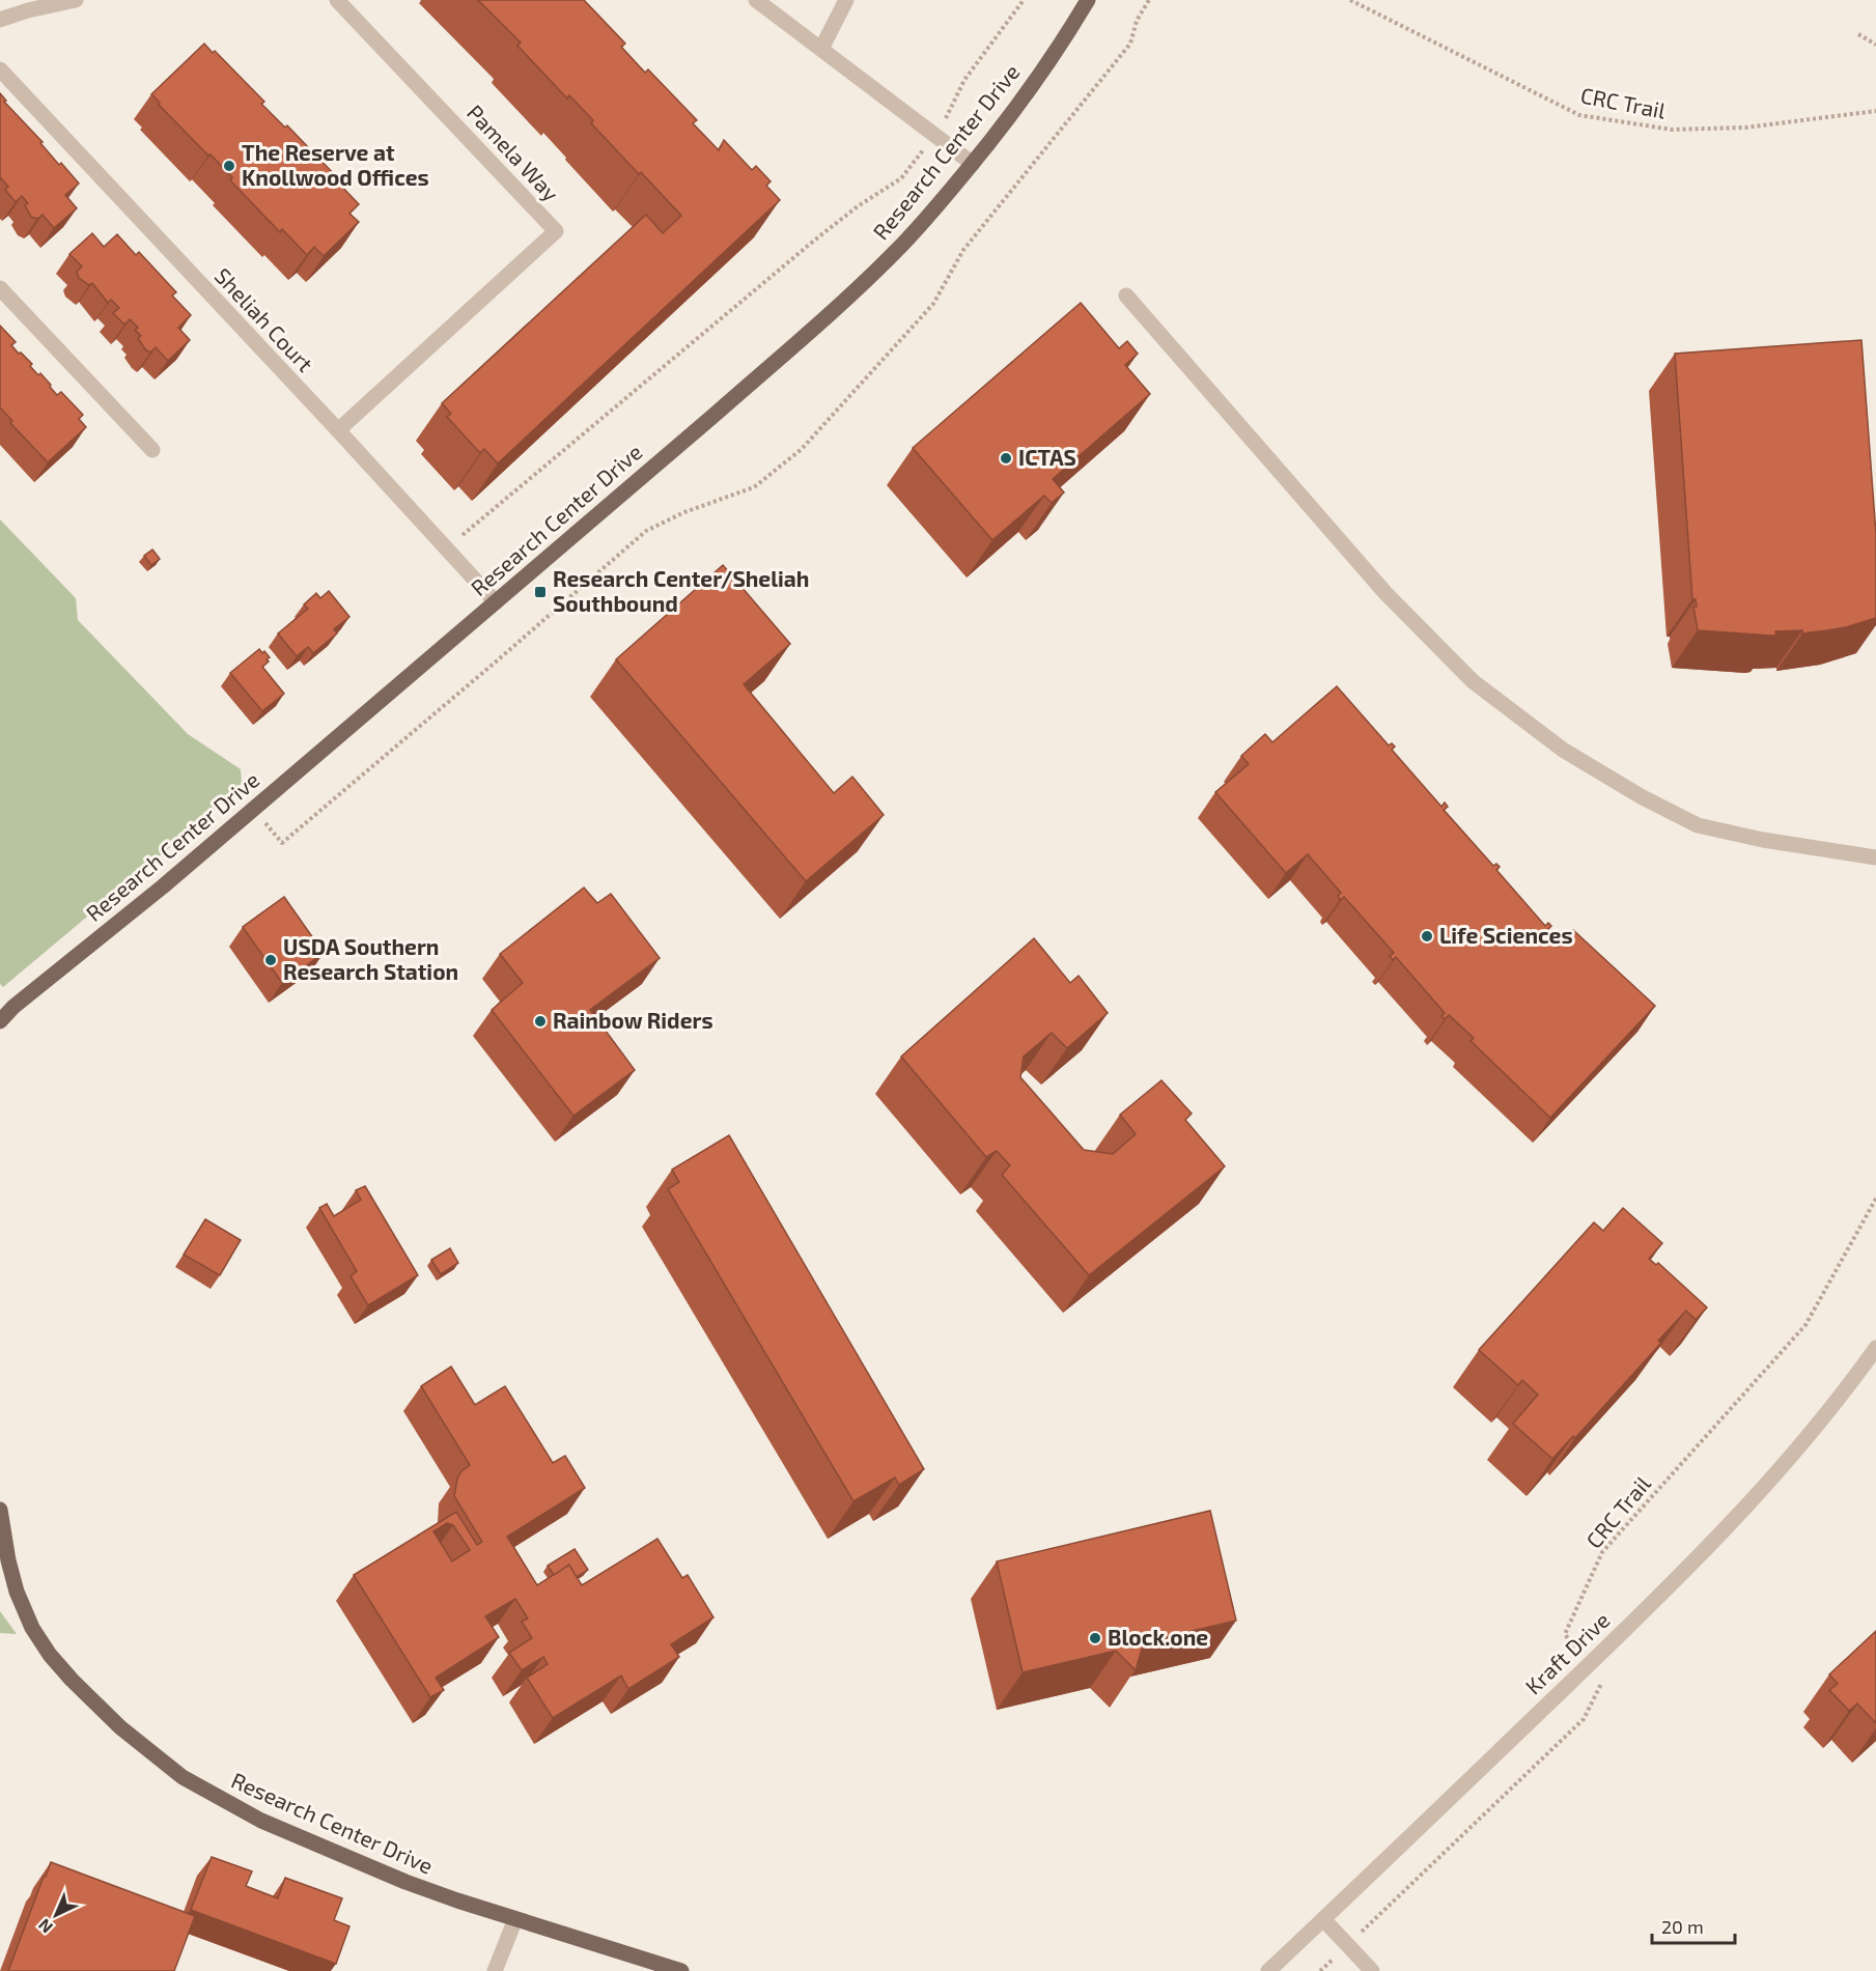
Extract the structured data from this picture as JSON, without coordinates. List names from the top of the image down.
{
  "streets": {
    "main road": ["Research Center Drive"],
    "street": ["Pamela Way", "Sheliah Court", "Kraft Drive"],
    "path": ["CRC Trail"]
  },
  "crossings": [
    ["CRC Trail", "Kraft Drive"],
    ["Research Center Drive", "Sheliah Court"],
    ["Pamela Way", "Sheliah Court"]
  ],
  "places": {
    "other": [
      "The Reserve at Knollwood Offices",
      "ICTAS",
      "Life Sciences",
      "USDA Southern Research Station",
      "Rainbow Riders",
      "Block.one"
    ],
    "transit": ["Research Center/Sheliah Southbound"]
  },
  "scale_bar": "20 m",
  "north": "bottom left"
}
